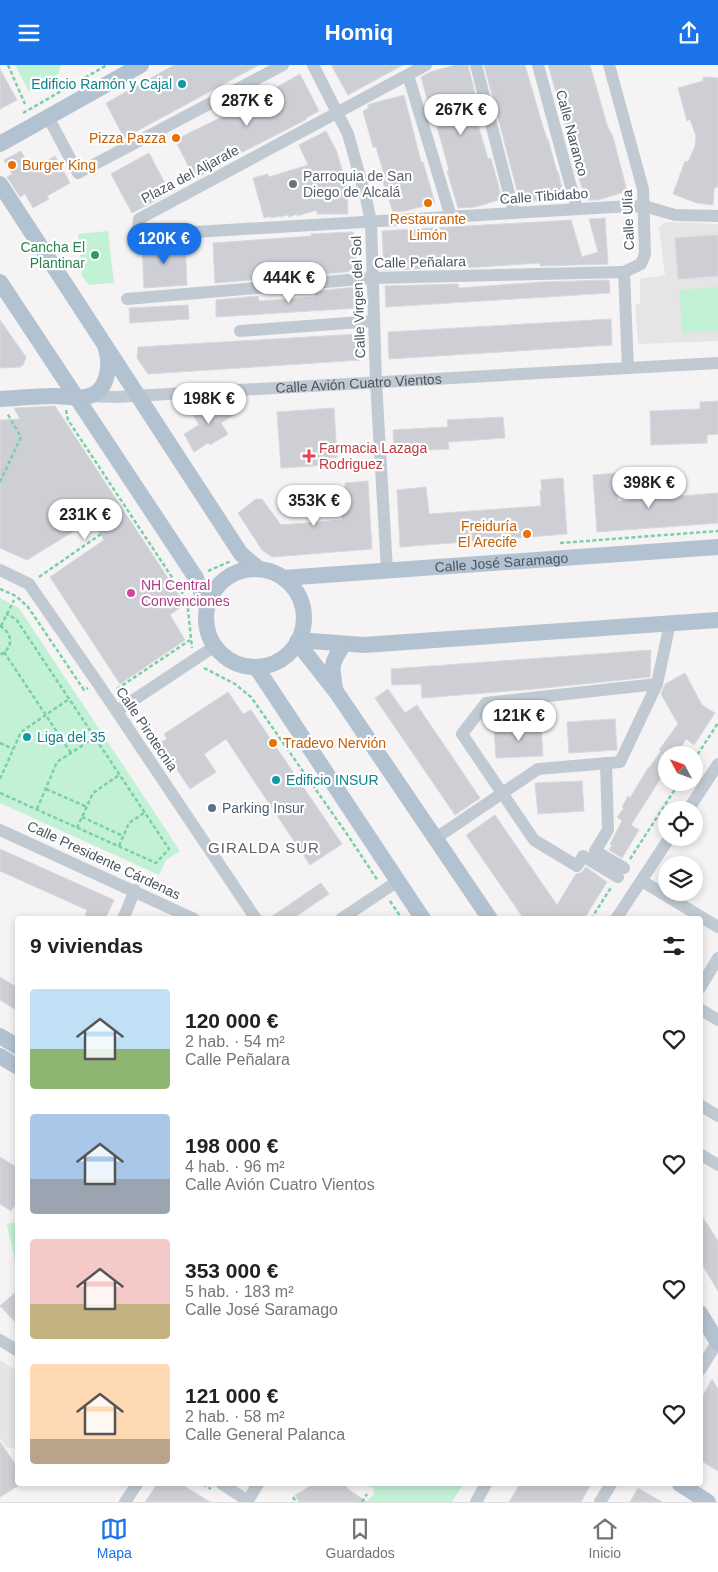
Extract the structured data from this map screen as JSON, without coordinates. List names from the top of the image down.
{
  "streets": {
    "main road": ["Calle Avión Cuatro Vientos", "Calle José Saramago"],
    "street": [
      "Calle Naranco",
      "Plaza del Aljarafe",
      "Calle Tibidabo",
      "Calle Ulía",
      "Calle Peñalara",
      "Calle Virgen del Sol",
      "Calle Pirotecnia",
      "Calle Presidente Cárdenas"
    ]
  },
  "crossings": [
    ["Calle Naranco", "Calle Tibidabo"],
    ["Plaza del Aljarafe", "Calle Tibidabo"],
    ["Plaza del Aljarafe", "Calle Virgen del Sol"],
    ["Calle Tibidabo", "Calle Ulía"],
    ["Calle Tibidabo", "Calle Virgen del Sol"],
    ["Calle Ulía", "Calle Peñalara"],
    ["Calle Peñalara", "Calle Virgen del Sol"],
    ["Calle Virgen del Sol", "Calle Avión Cuatro Vientos"],
    ["Calle Virgen del Sol", "Calle José Saramago"]
  ],
  "districts": ["GIRALDA SUR"],
  "places": {
    "other": [
      "Edificio Ramón y Cajal",
      "Pizza Pazza",
      "Burger King",
      "Parroquia de San Diego de Alcalá",
      "Restaurante Limón",
      "Cancha El Plantinar",
      "Freiduría El Arecife",
      "NH Central Convenciones",
      "Liga del 35",
      "Tradevo Nervión",
      "Edificio INSUR",
      "Parking Insur"
    ],
    "health": ["Farmacia Lazaga Rodriguez"]
  },
  "north": "top left",
  "page": {
    "header": "Homiq",
    "price": [
      "287K €",
      "267K €",
      "120K €",
      "444K €",
      "198K €",
      "398K €",
      "353K €",
      "231K €",
      "121K €"
    ],
    "heading": "9 viviendas",
    "list": [
      {
        "name": "120 000 €",
        "note": "2 hab. · 54 m² · Calle Peñalara"
      },
      {
        "name": "198 000 €",
        "note": "4 hab. · 96 m² · Calle Avión Cuatro Vientos"
      },
      {
        "name": "353 000 €",
        "note": "5 hab. · 183 m² · Calle José Saramago"
      },
      {
        "name": "121 000 €",
        "note": "2 hab. · 58 m² · Calle General Palanca"
      }
    ],
    "tabs": ["Mapa", "Guardados", "Inicio"]
  }
}
